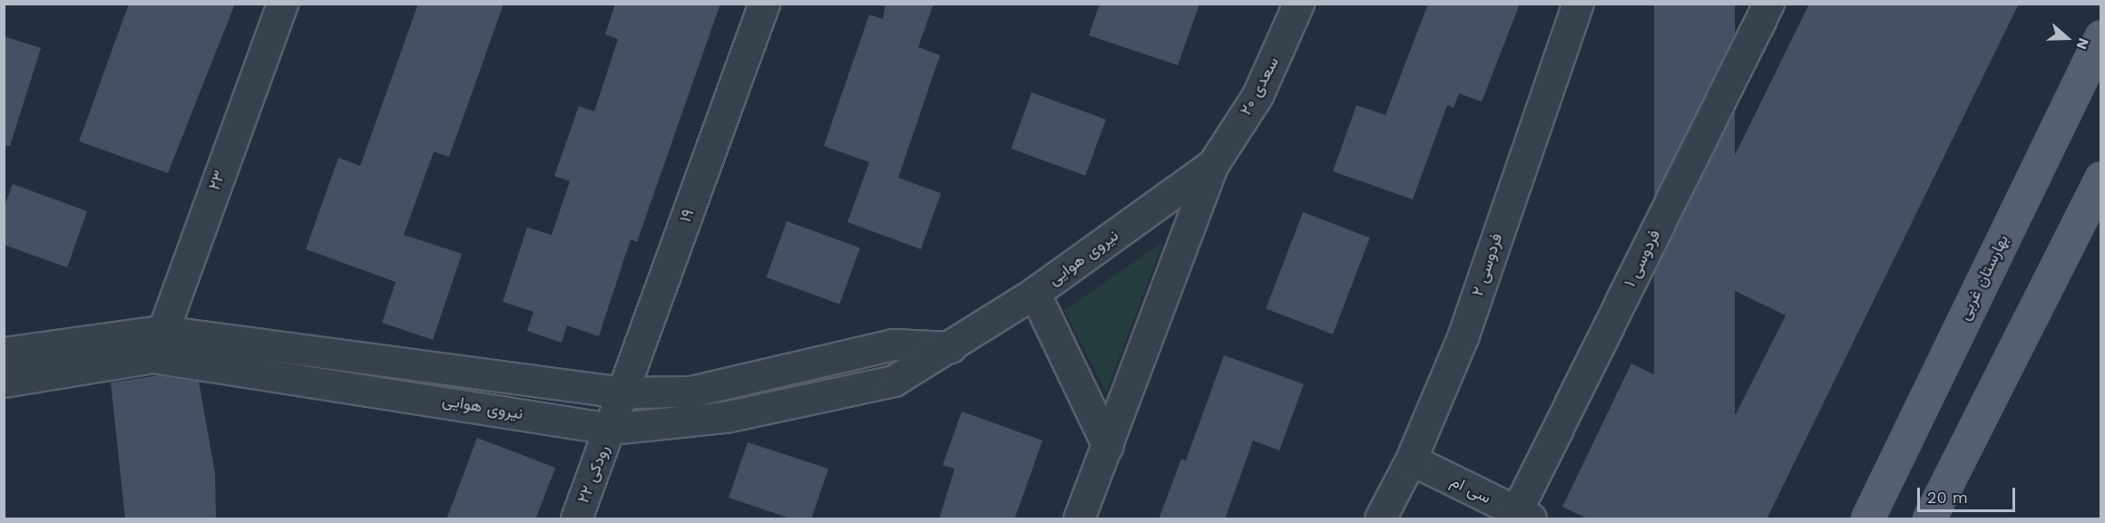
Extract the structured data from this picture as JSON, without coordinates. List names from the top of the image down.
{
  "streets": {
    "main road": ["بهارستان غربی"],
    "street": [
      "سعدی ۲۰",
      "۲۳",
      "۱۹",
      "نیروی هوایی",
      "فردوسی ۱",
      "فردوسی ۲",
      "رودکی ۲۲",
      "سی ام"
    ]
  },
  "crossings": [
    ["سعدی ۲۰", "نیروی هوایی"],
    ["۲۳", "نیروی هوایی"],
    ["۱۹", "نیروی هوایی"],
    ["۱۹", "رودکی ۲۲"],
    ["نیروی هوایی", "رودکی ۲۲"],
    ["فردوسی ۱", "سی ام"],
    ["فردوسی ۲", "سی ام"]
  ],
  "scale_bar": "20 m",
  "north": "right"
}
